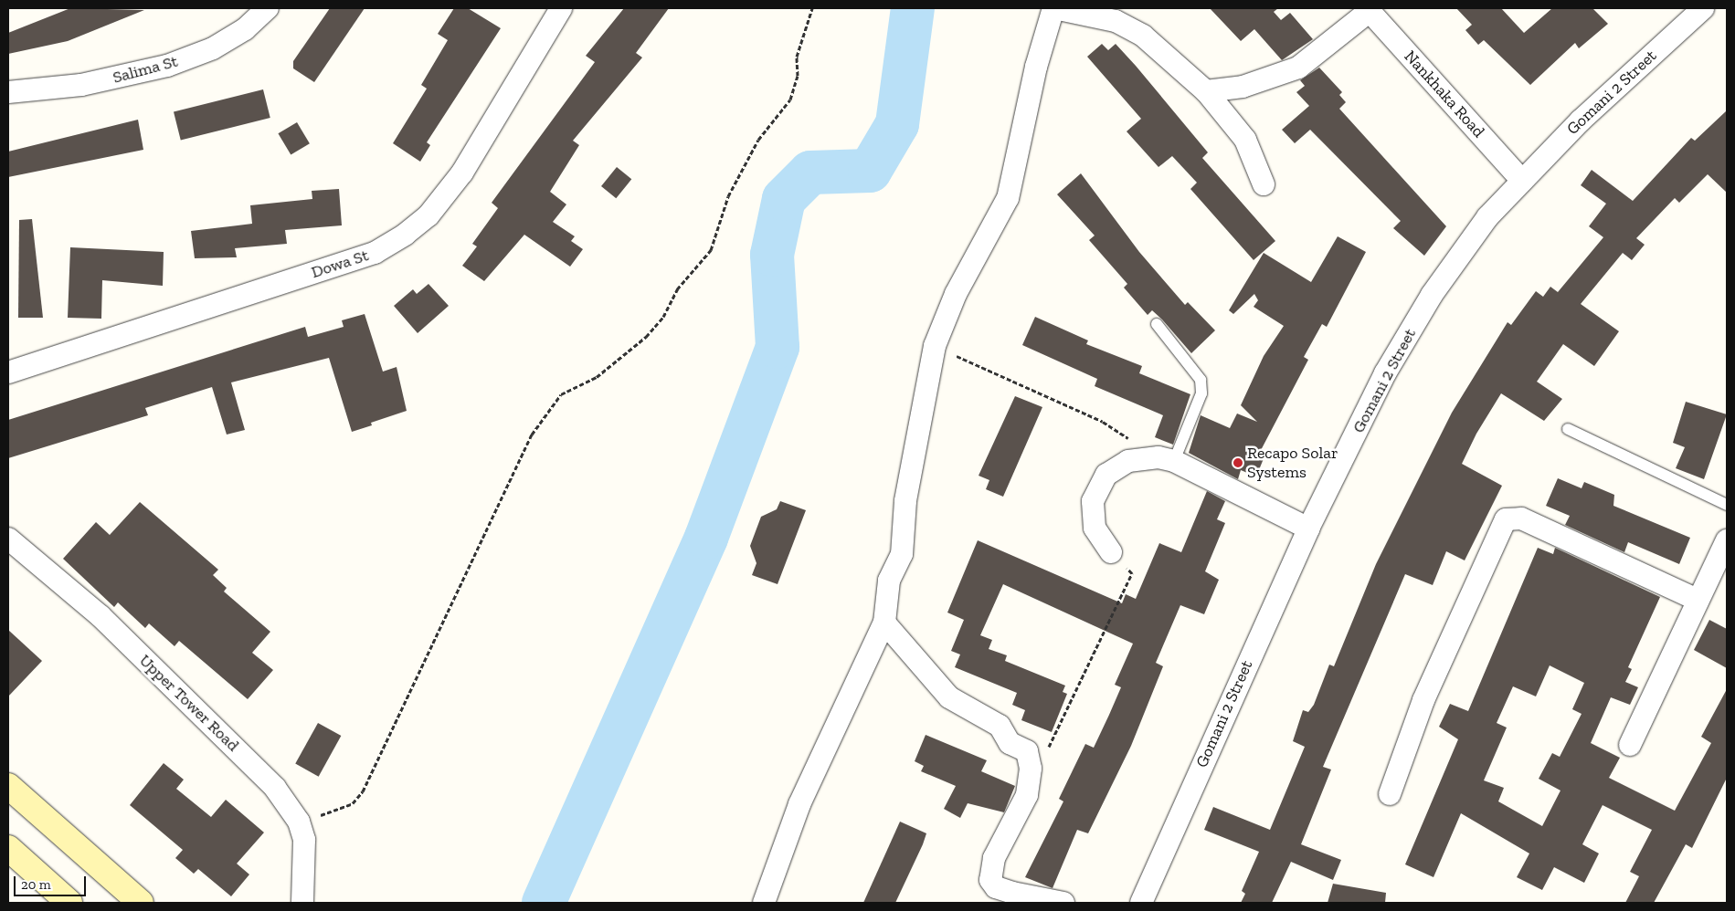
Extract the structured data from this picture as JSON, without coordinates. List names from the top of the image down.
{
  "streets": {
    "street": [
      "Salima St",
      "Gomani 2 Street",
      "Nankhaka Road",
      "Dowa St",
      "Upper Tower Road"
    ]
  },
  "crossings": [
    ["Gomani 2 Street", "Nankhaka Road"]
  ],
  "places": ["Recapo Solar Systems"],
  "scale_bar": "20 m"
}
